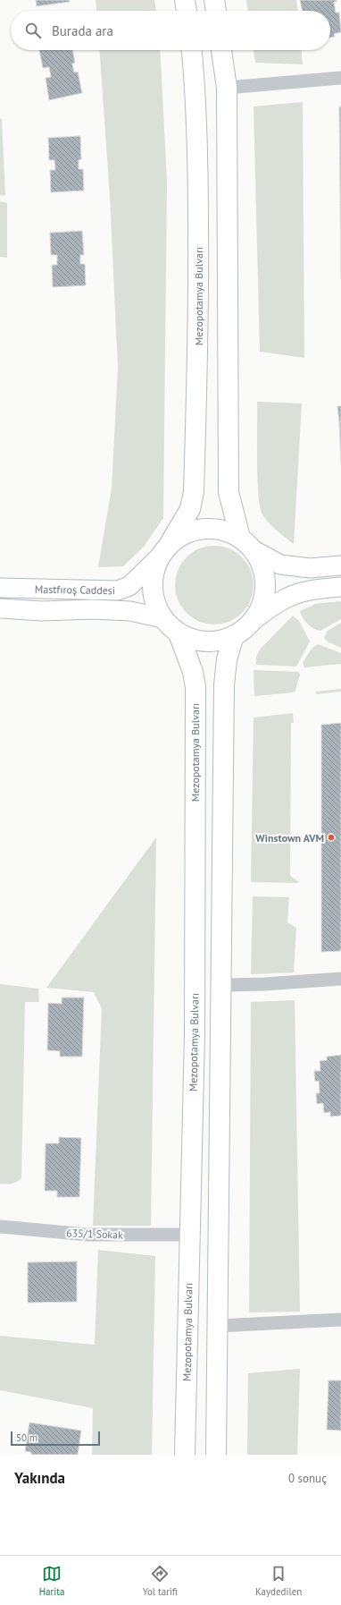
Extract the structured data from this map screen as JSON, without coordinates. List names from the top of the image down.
{
  "streets": {
    "main road": ["Mezopotamya Bulvarı", "Mastfıroş Caddesi"],
    "street": ["635/1 Sokak"]
  },
  "crossings": [
    ["Mezopotamya Bulvarı", "Mastfıroş Caddesi"],
    ["Mezopotamya Bulvarı", "635/1 Sokak"]
  ],
  "places": ["Winstown AVM"],
  "scale_bar": "50 m",
  "page": {
    "search": "Burada ara",
    "scale": "50 m",
    "heading": ["Yakında", "0 sonuç"],
    "nav": ["Harita", "Yol tarifi", "Kaydedilen"]
  }
}
